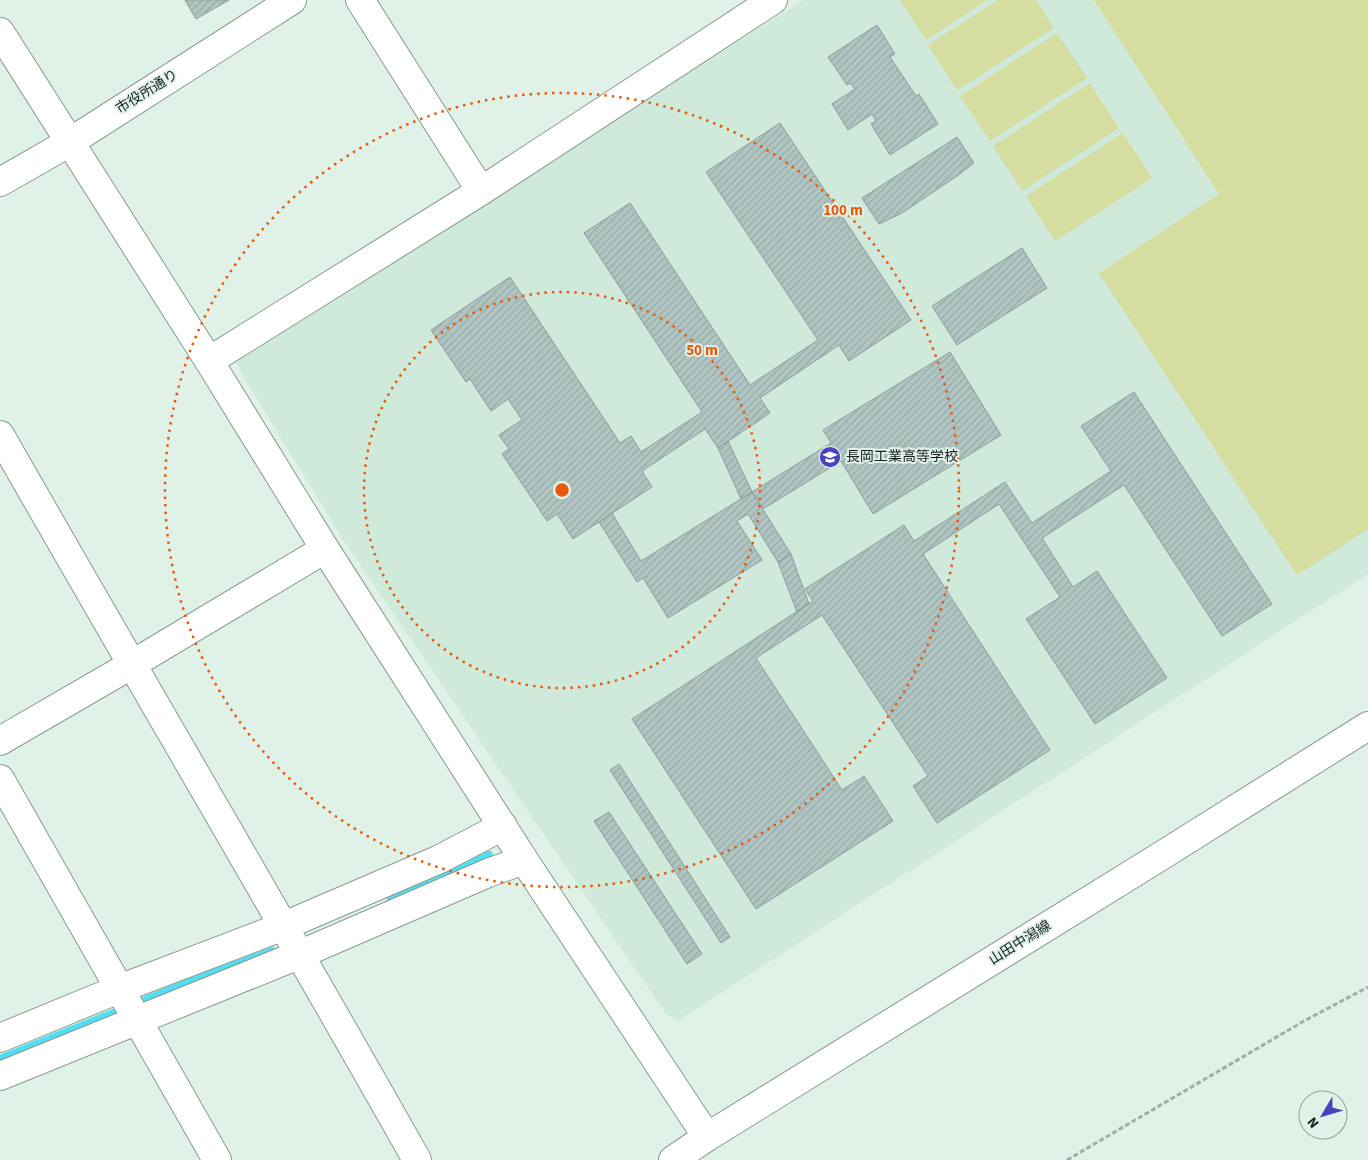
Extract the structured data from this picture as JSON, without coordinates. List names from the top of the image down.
{
  "streets": {
    "street": ["市役所通り", "山田中潟線"]
  },
  "places": {
    "school or university": ["長岡工業高等学校"]
  },
  "north": "bottom left",
  "rings": ["100 m", "50 m"]
}
